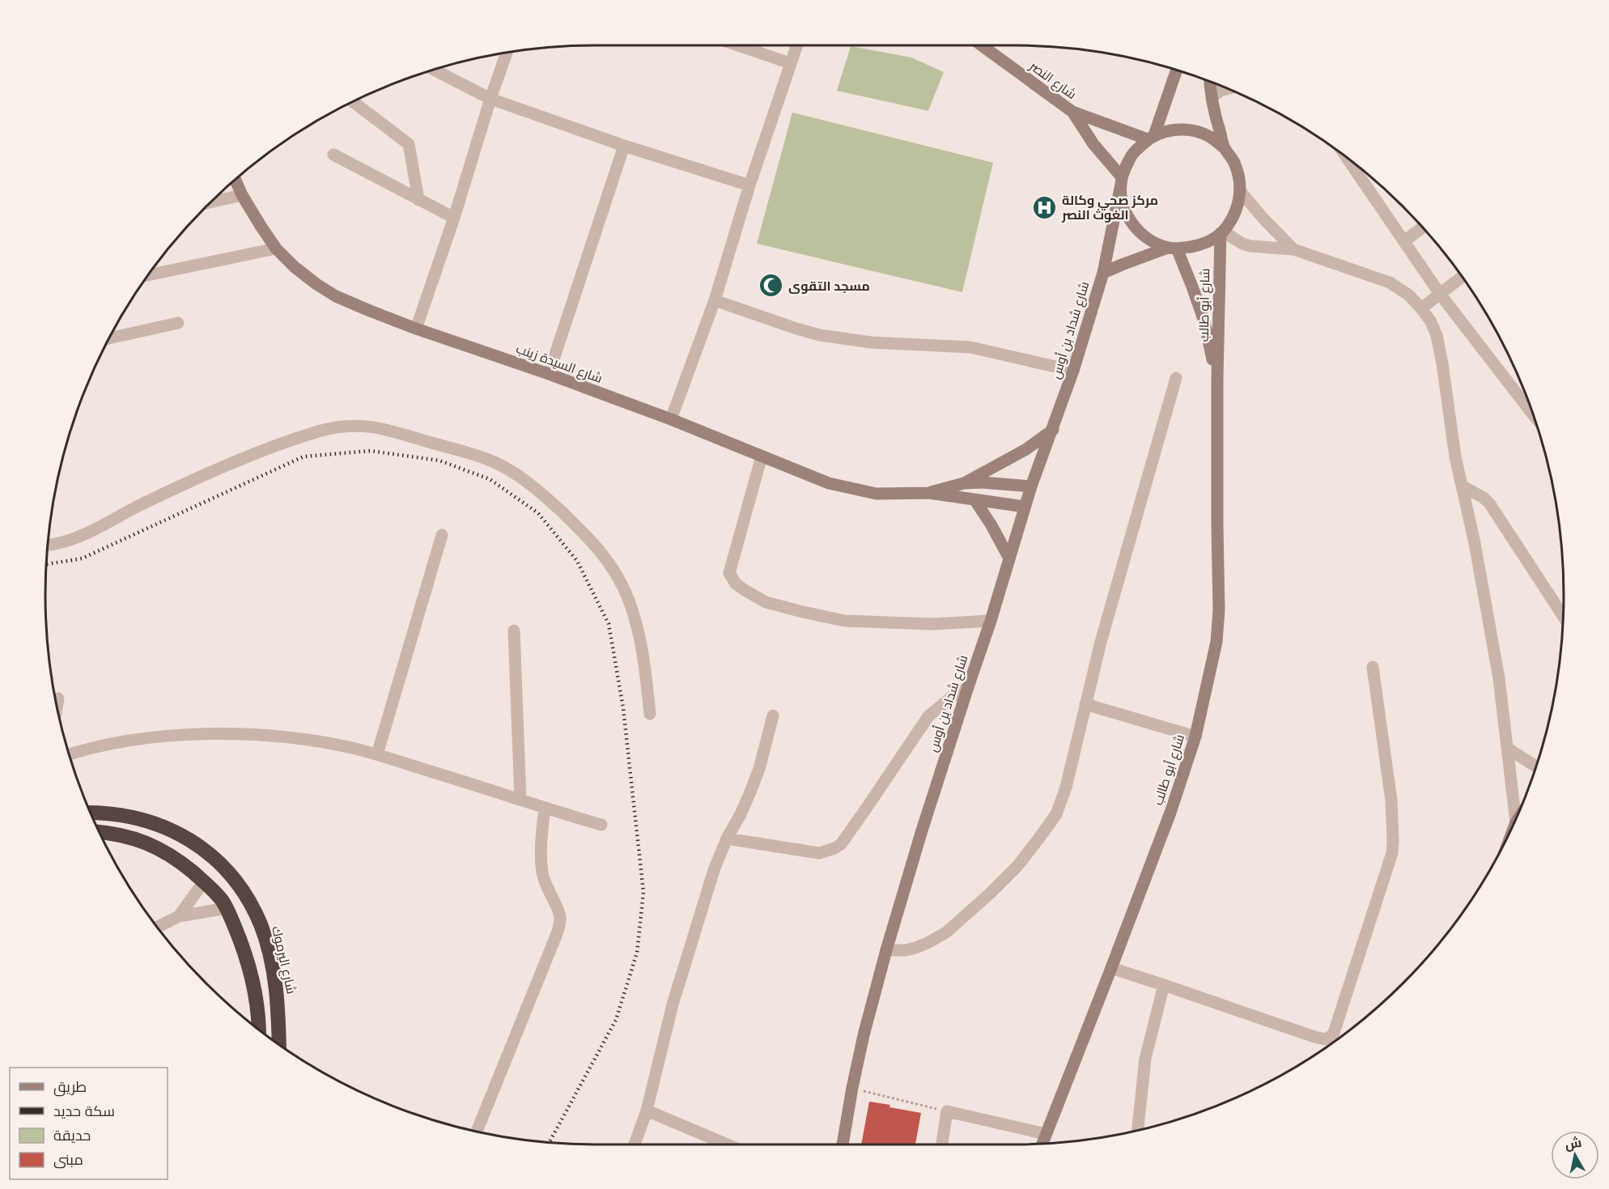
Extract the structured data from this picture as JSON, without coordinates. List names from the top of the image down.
{
  "streets": {
    "highway": ["شارع اليرموك"],
    "street": [
      "شارع النصر",
      "شارع أبو طالب",
      "شارع شداد بن أوس",
      "شارع السيدة زينب"
    ]
  },
  "crossings": [
    ["شارع النصر", "شارع أبو طالب"],
    ["شارع النصر", "شارع شداد بن أوس"],
    ["شارع أبو طالب", "شارع شداد بن أوس"],
    ["شارع شداد بن أوس", "شارع السيدة زينب"]
  ],
  "places": {
    "hospital": ["مركز صحي وكالة الغوث النصر"],
    "mosque": ["مسجد التقوى"]
  },
  "legend": [
    "طريق",
    "سكة حديد",
    "حديقة",
    "مبنى"
  ],
  "north": "top"
}
